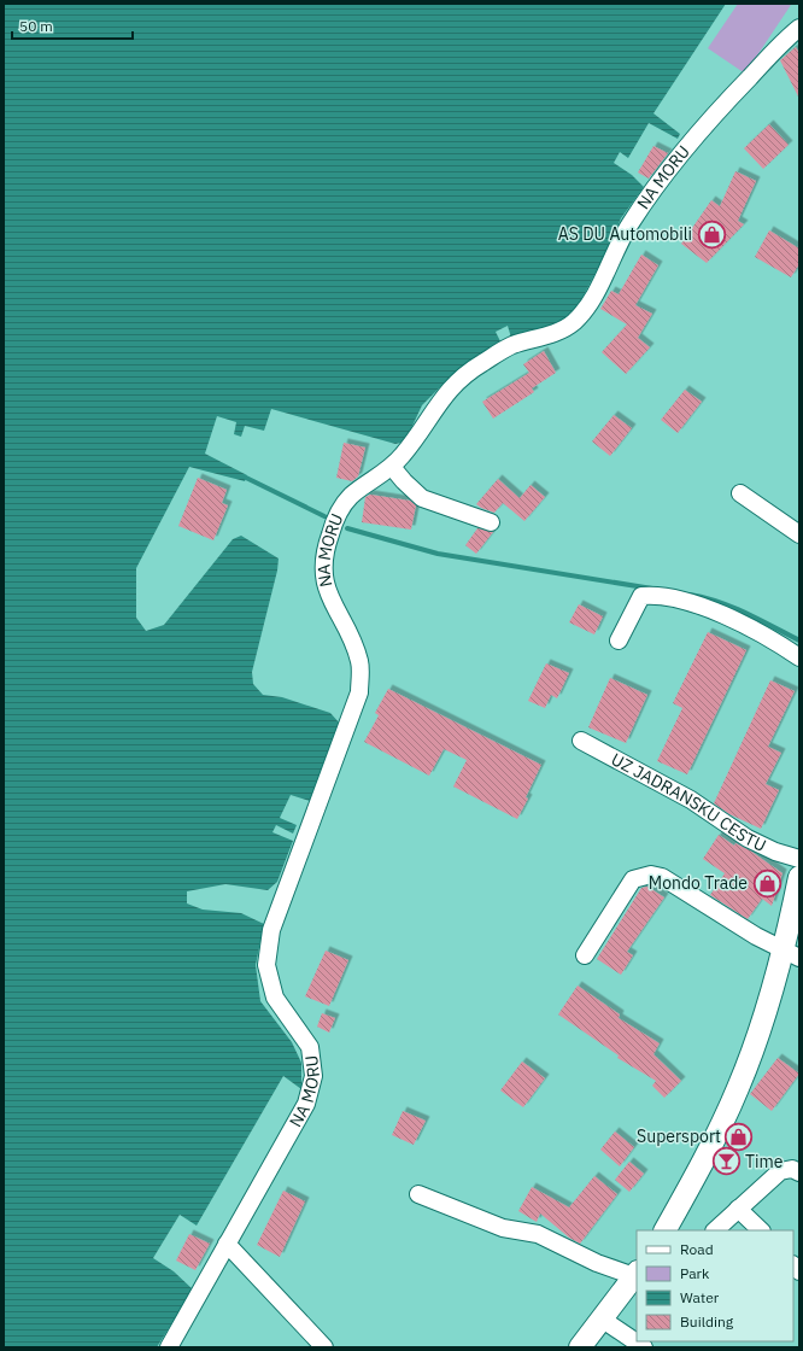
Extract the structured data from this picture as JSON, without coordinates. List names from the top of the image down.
{
  "streets": {
    "street": ["NA MORU", "UZ JADRANSKU CESTU"]
  },
  "places": {
    "shop": ["AS DU Automobili", "Mondo Trade", "Supersport"],
    "bar": ["Time"]
  },
  "legend": [
    "Road",
    "Park",
    "Water",
    "Building"
  ],
  "scale_bar": "50 m"
}
